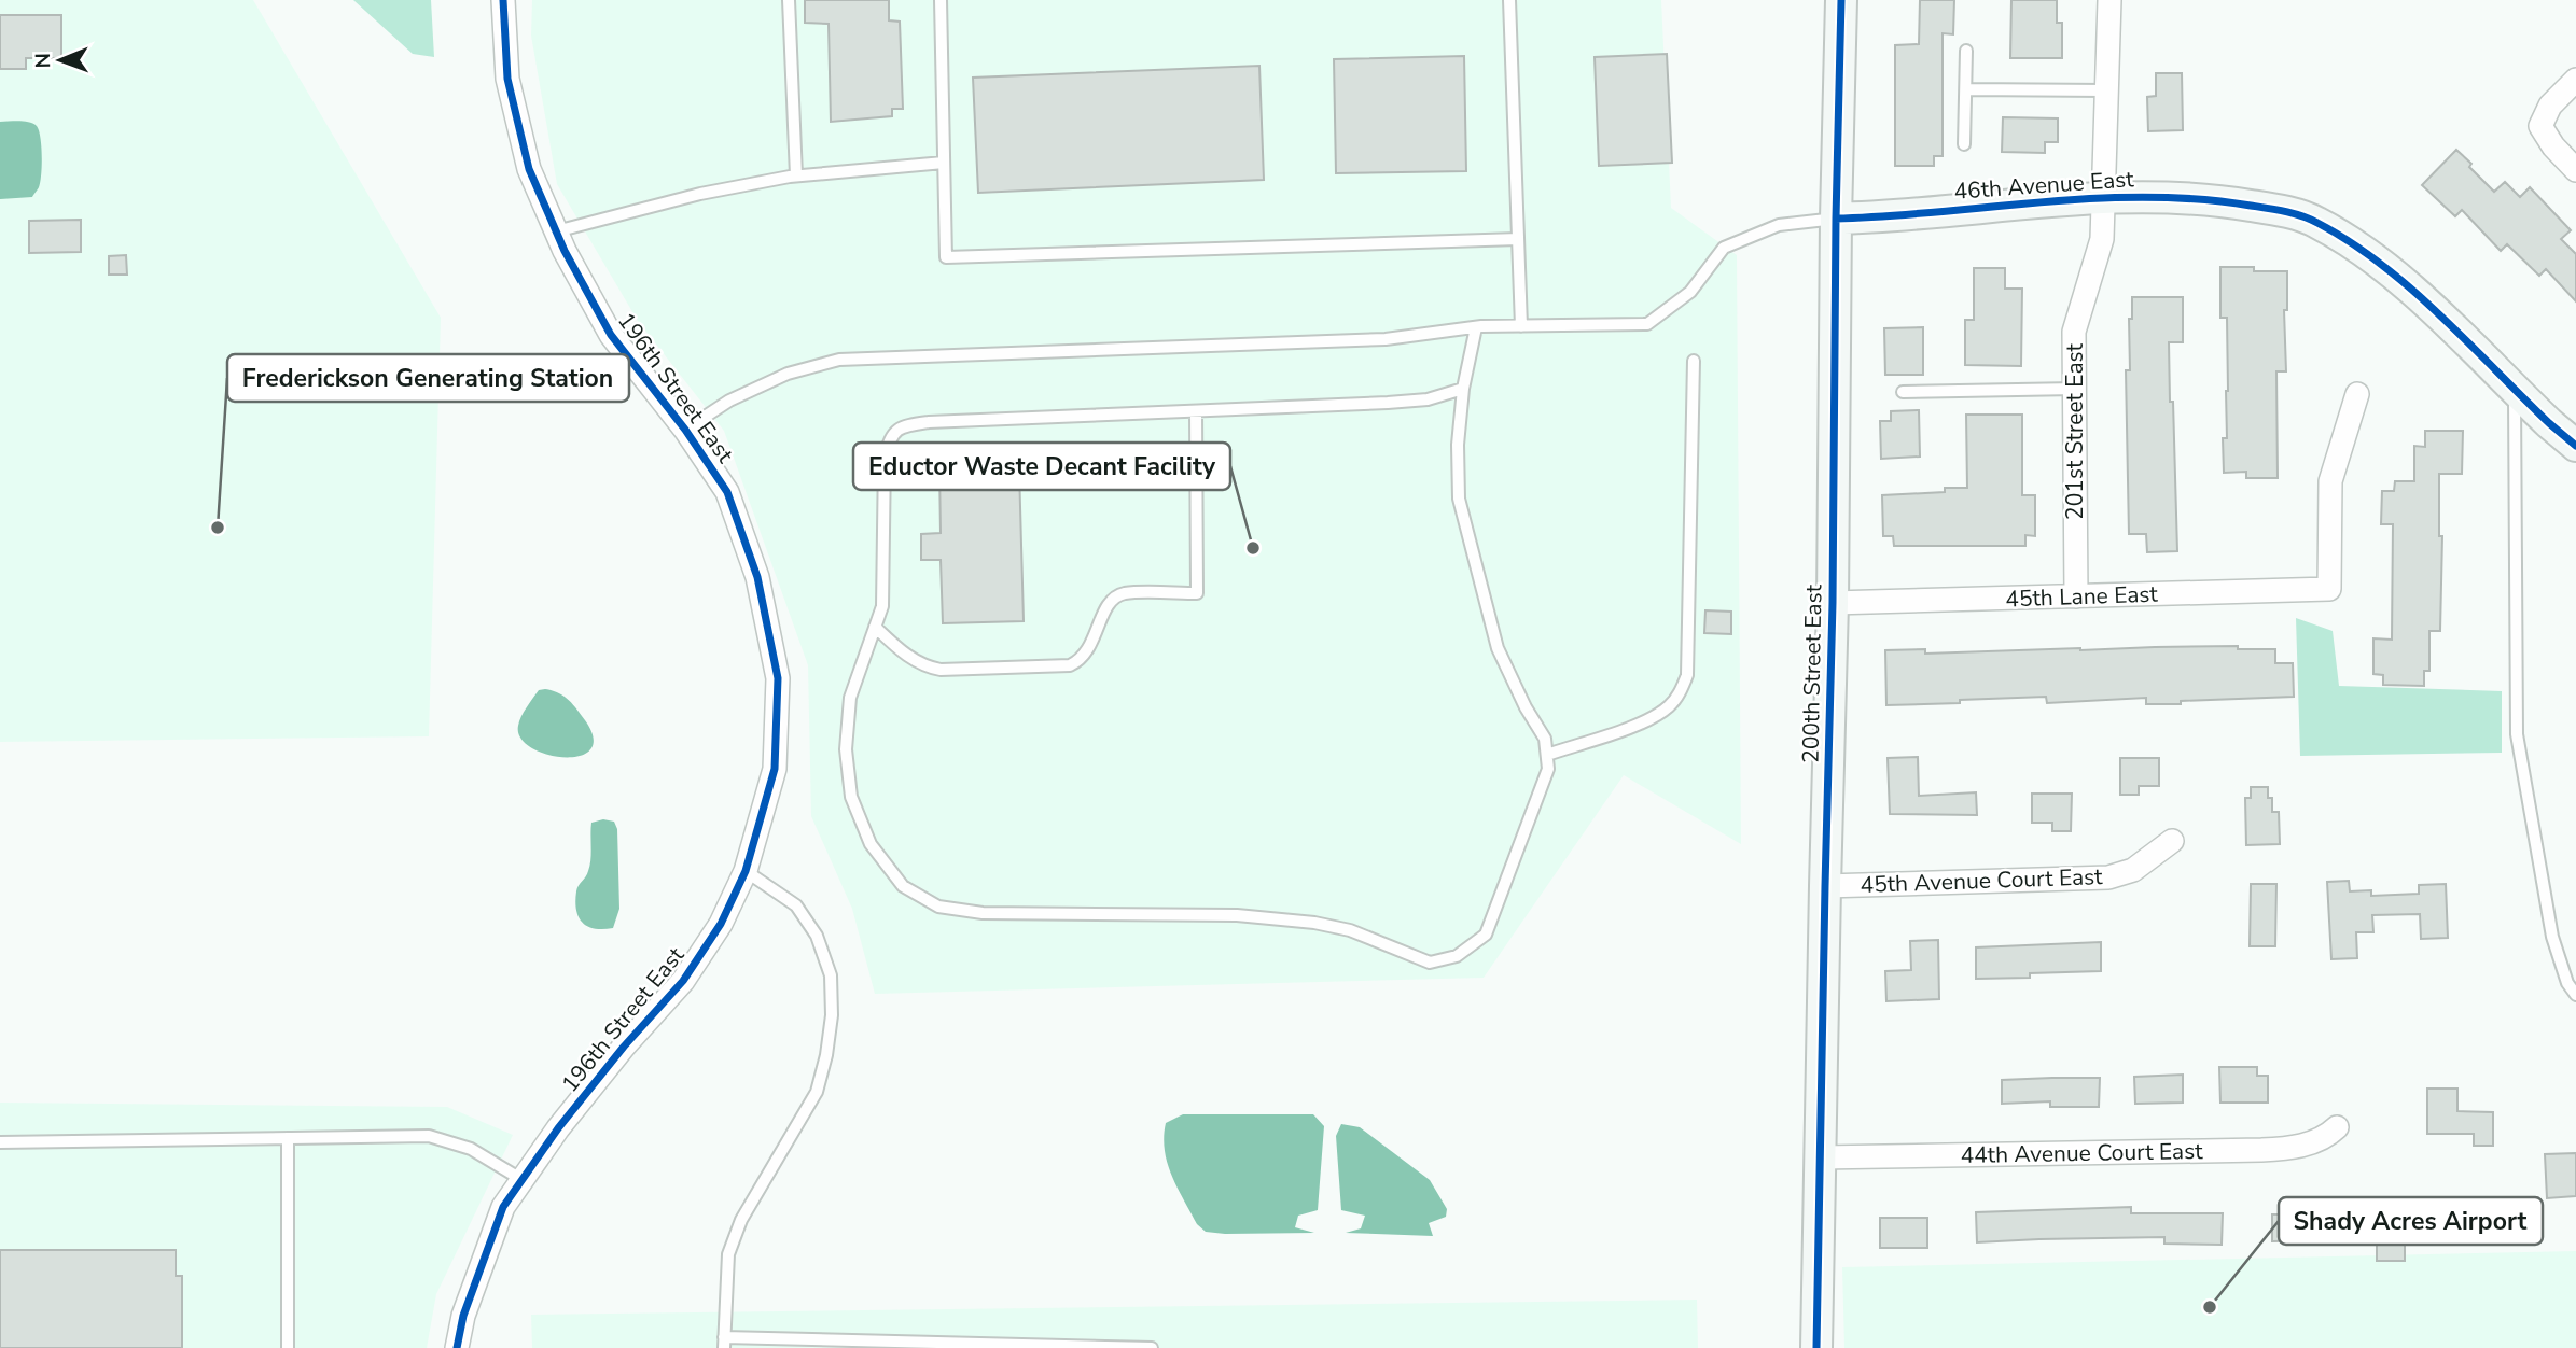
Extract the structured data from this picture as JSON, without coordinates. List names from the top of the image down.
{
  "streets": {
    "street": [
      "46th Avenue East",
      "196th Street East",
      "201st Street East",
      "45th Lane East",
      "200th Street East",
      "45th Avenue Court East",
      "44th Avenue Court East"
    ]
  },
  "crossings": [
    ["46th Avenue East", "201st Street East"],
    ["46th Avenue East", "200th Street East"],
    ["201st Street East", "45th Lane East"],
    ["45th Lane East", "200th Street East"],
    ["200th Street East", "45th Avenue Court East"],
    ["200th Street East", "44th Avenue Court East"]
  ],
  "places": ["Frederickson Generating Station", "Eductor Waste Decant Facility", "Shady Acres Airport"],
  "north": "left"
}
